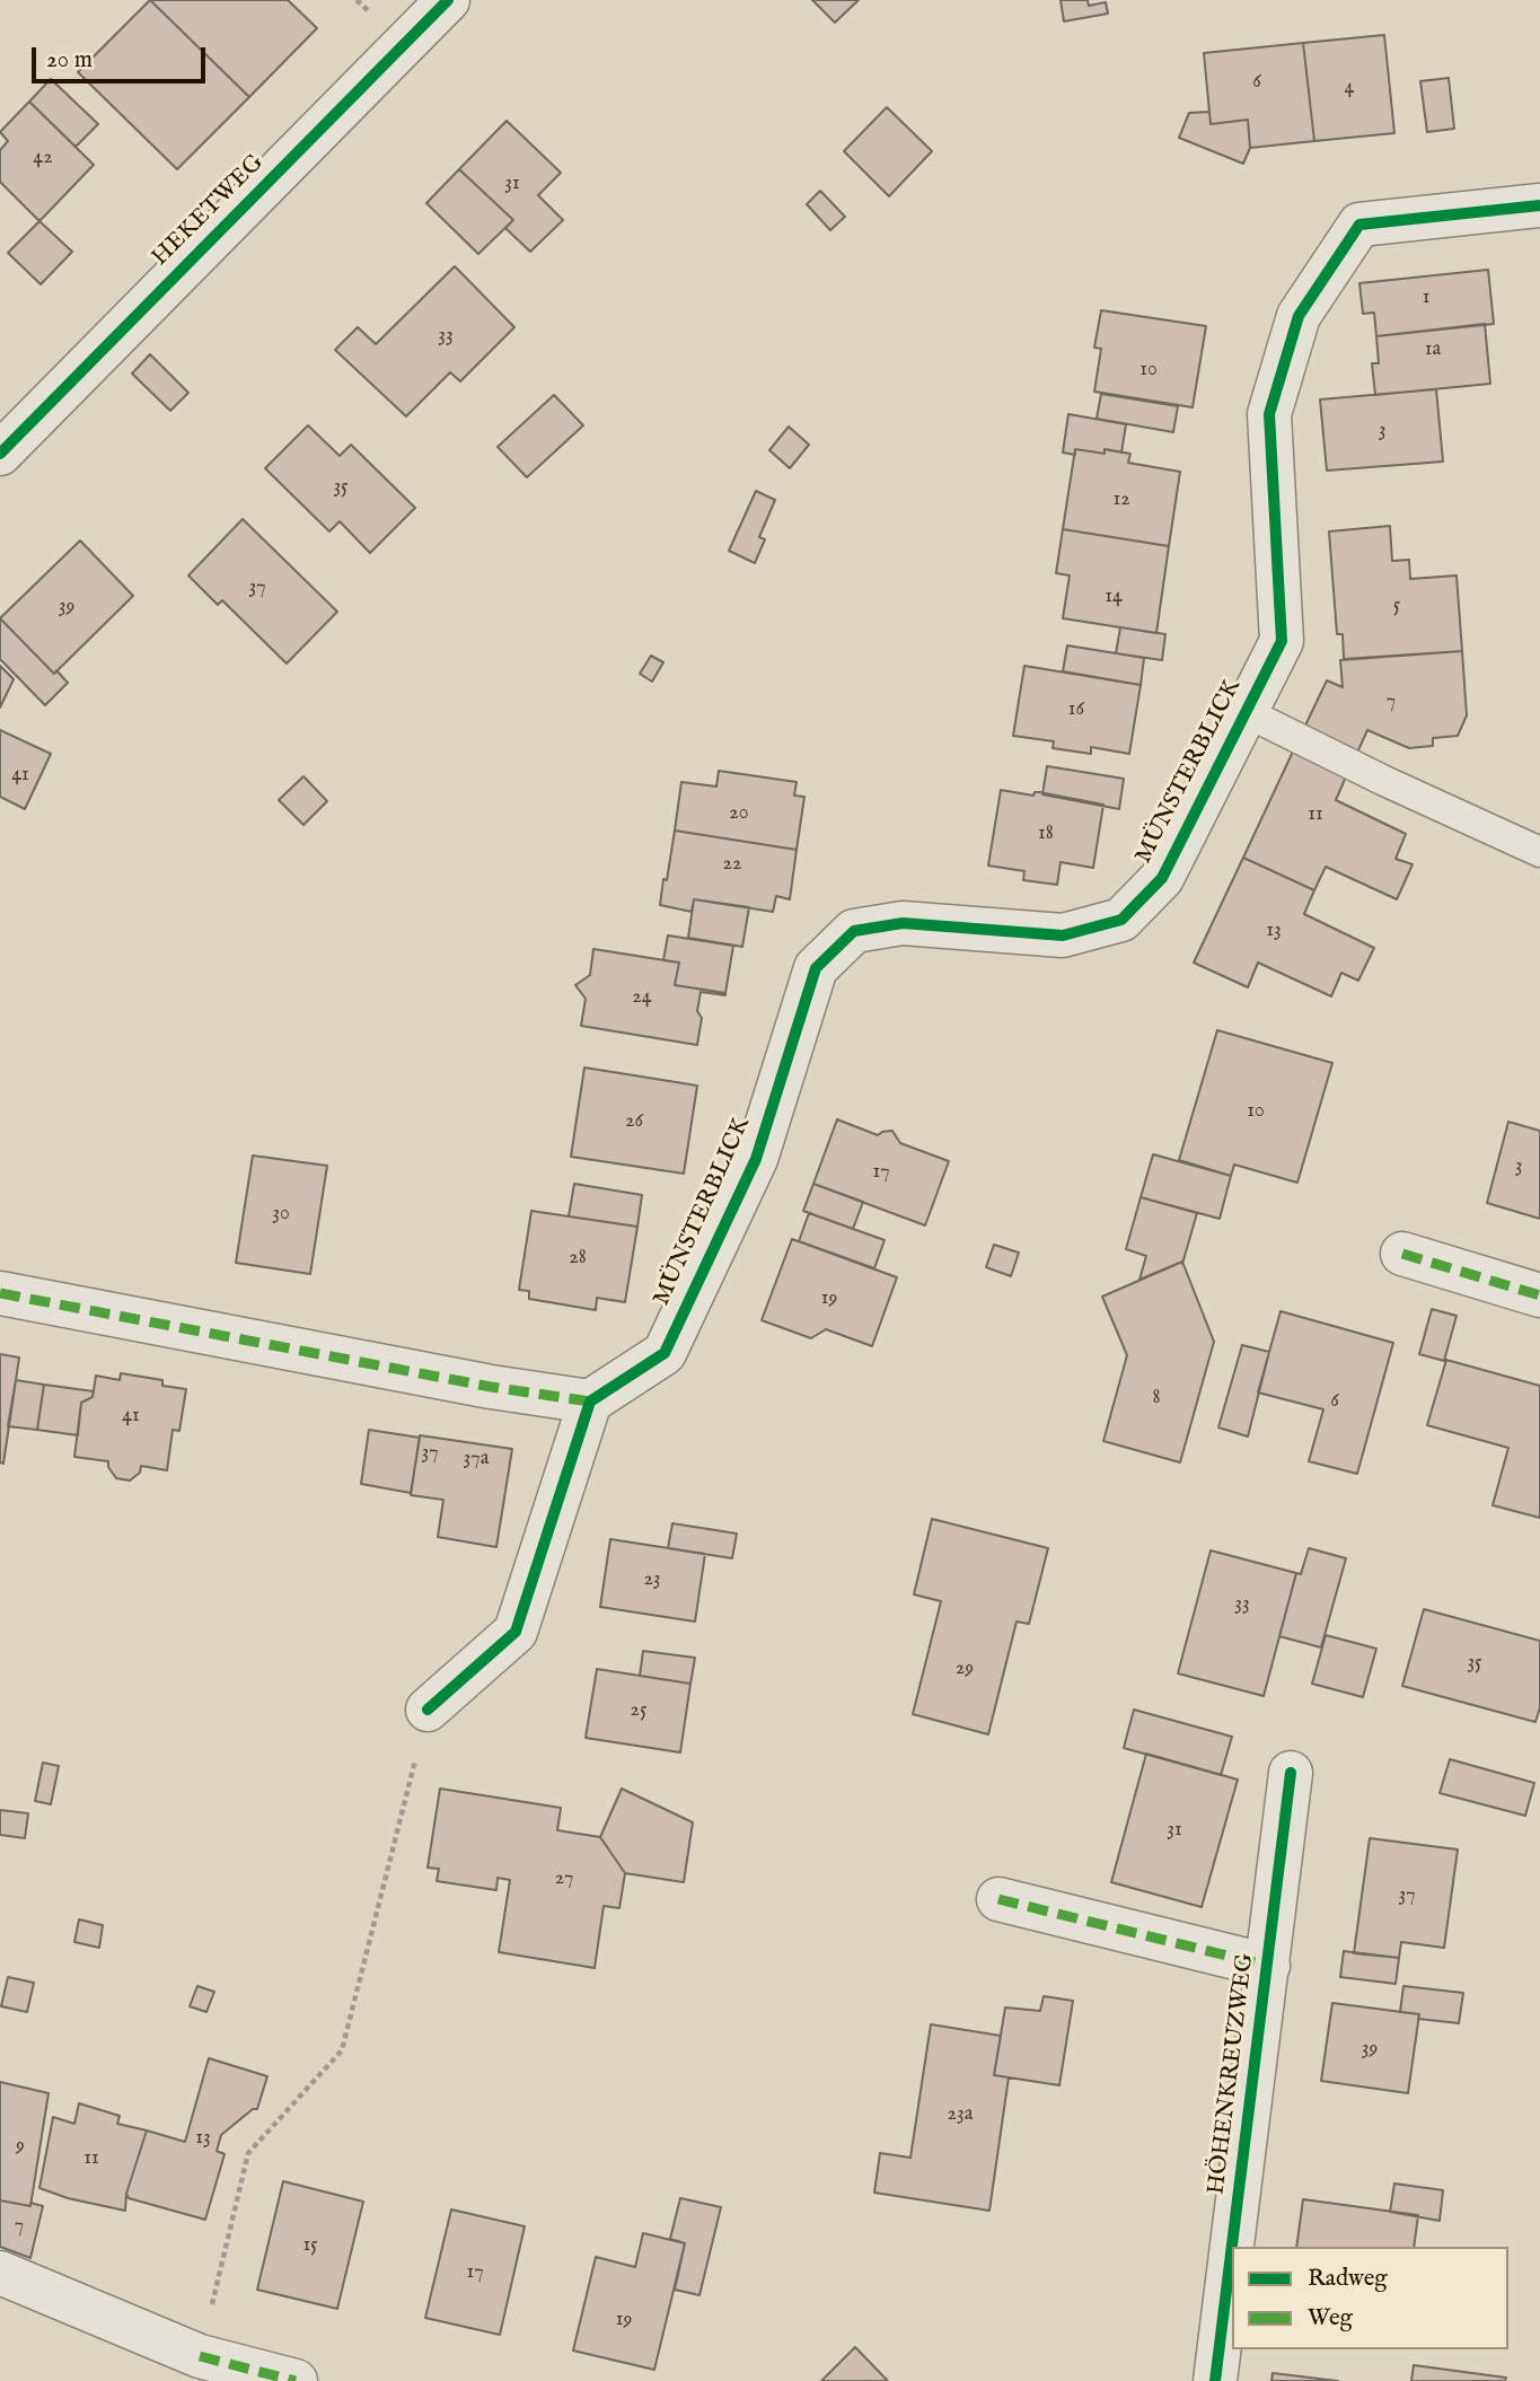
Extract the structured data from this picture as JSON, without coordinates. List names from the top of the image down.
{
  "streets": {
    "street": ["HEKETWEG", "MÜNSTERBLICK", "HÖHENKREUZWEG"]
  },
  "house_numbers": [
    "6",
    "4",
    "42",
    "31",
    "1",
    "33",
    "1a",
    "10",
    "3",
    "35",
    "12",
    "37",
    "14",
    "5",
    "39",
    "7",
    "16",
    "41",
    "20",
    "11",
    "18",
    "22",
    "13",
    "24",
    "10",
    "26",
    "3",
    "17",
    "30",
    "28",
    "19",
    "8",
    "6",
    "41",
    "37",
    "37a",
    "23",
    "33",
    "35",
    "29",
    "25",
    "31",
    "27",
    "37",
    "39",
    "23a",
    "13",
    "9",
    "11",
    "7",
    "15",
    "17",
    "19"
  ],
  "legend": ["Radweg", "Weg"],
  "scale_bar": "20 m"
}
